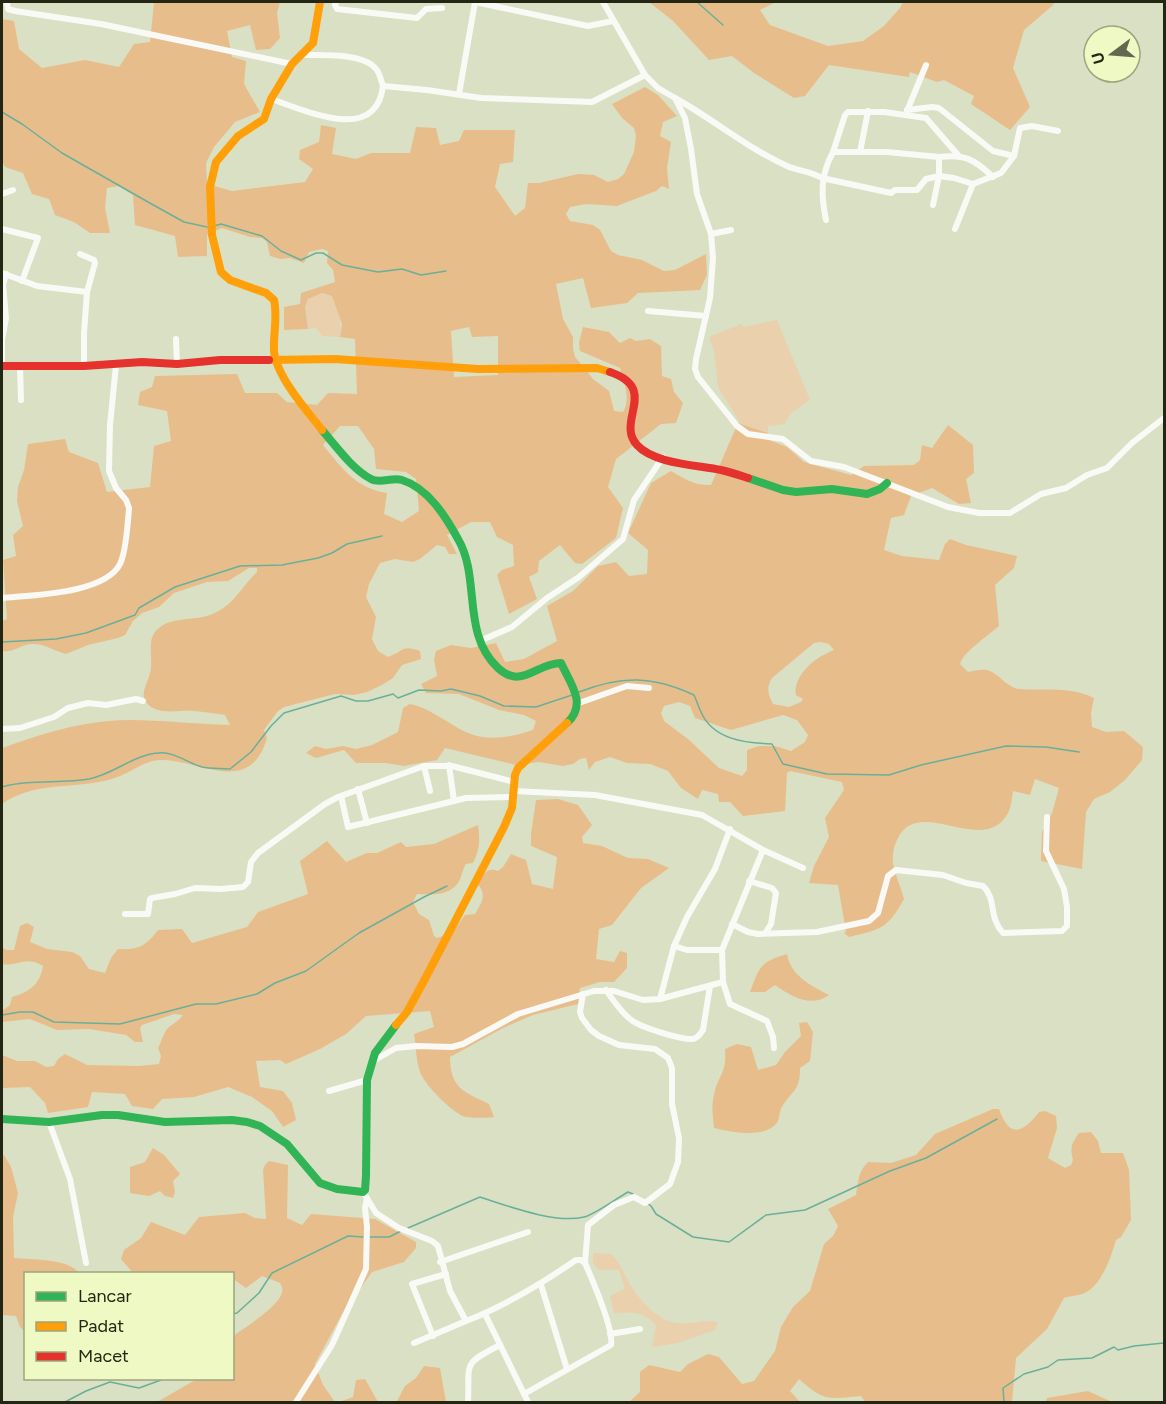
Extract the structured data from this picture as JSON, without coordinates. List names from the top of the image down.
{
  "legend": ["Lancar", "Padat", "Macet"],
  "north": "left"
}
